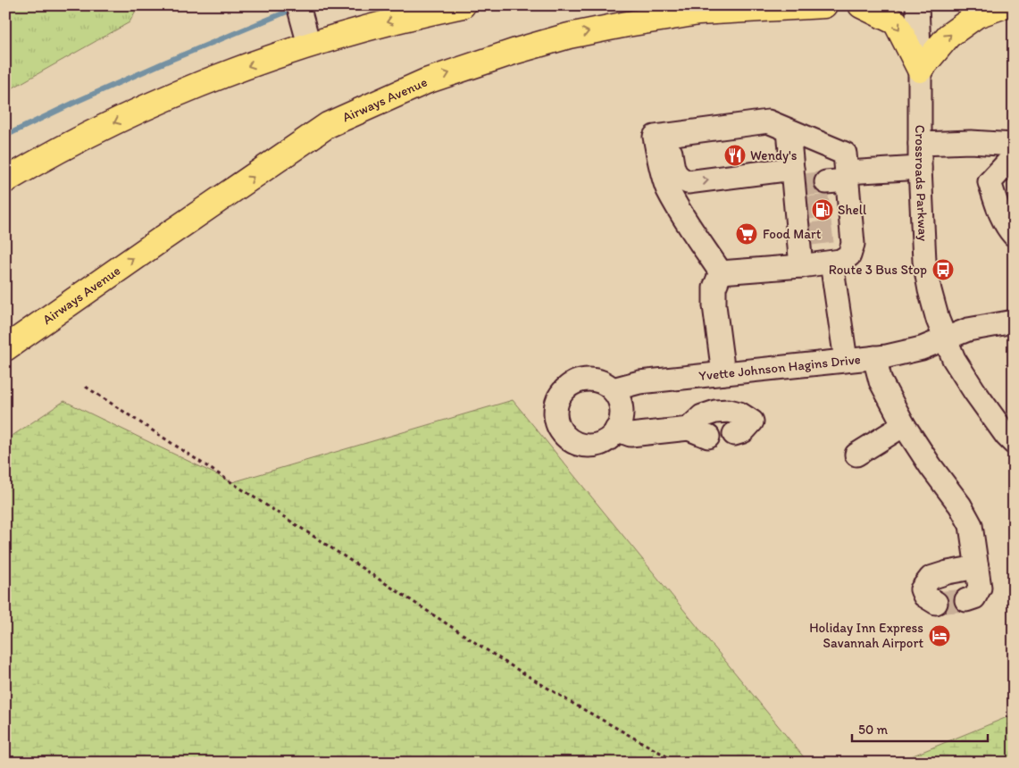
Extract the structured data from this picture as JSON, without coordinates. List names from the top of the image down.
{
  "streets": {
    "main road": ["Airways Avenue"],
    "street": ["Crossroads Parkway", "Yvette Johnson Hagins Drive"]
  },
  "crossings": [
    ["Crossroads Parkway", "Yvette Johnson Hagins Drive"]
  ],
  "places": {
    "restaurant": ["Wendy's"],
    "fuel station": ["Shell"],
    "supermarket": ["Food Mart"],
    "bus stop": ["Route 3 Bus Stop"],
    "hotel": ["Holiday Inn Express Savannah Airport"]
  },
  "scale_bar": "50 m"
}
